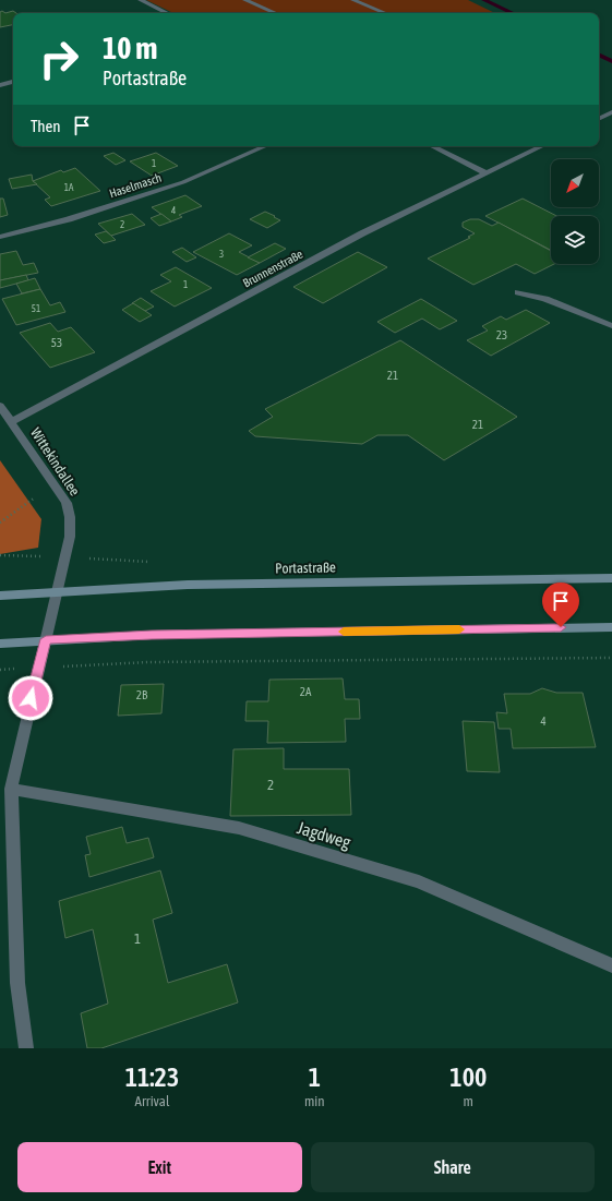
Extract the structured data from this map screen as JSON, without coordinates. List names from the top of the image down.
{
  "streets": {
    "main road": ["Portastraße"],
    "street": [
      "Haselmasch",
      "Brunnenstraße",
      "Wittekindallee",
      "Jagdweg"
    ]
  },
  "crossings": [
    ["Brunnenstraße", "Wittekindallee"],
    ["Wittekindallee", "Portastraße"],
    ["Wittekindallee", "Jagdweg"]
  ],
  "house_numbers": [
    "1",
    "1A",
    "4",
    "2",
    "3",
    "1",
    "51",
    "23",
    "53",
    "21",
    "21",
    "2A",
    "2B",
    "4",
    "2",
    "1"
  ],
  "north": "bottom left",
  "page": {
    "turn": ["10 m", "Portastraße"],
    "then": "Then",
    "eta": [
      "11:23",
      "Arrival",
      "1",
      "min",
      "100",
      "m"
    ],
    "buttons": ["Exit", "Share"]
  }
}
